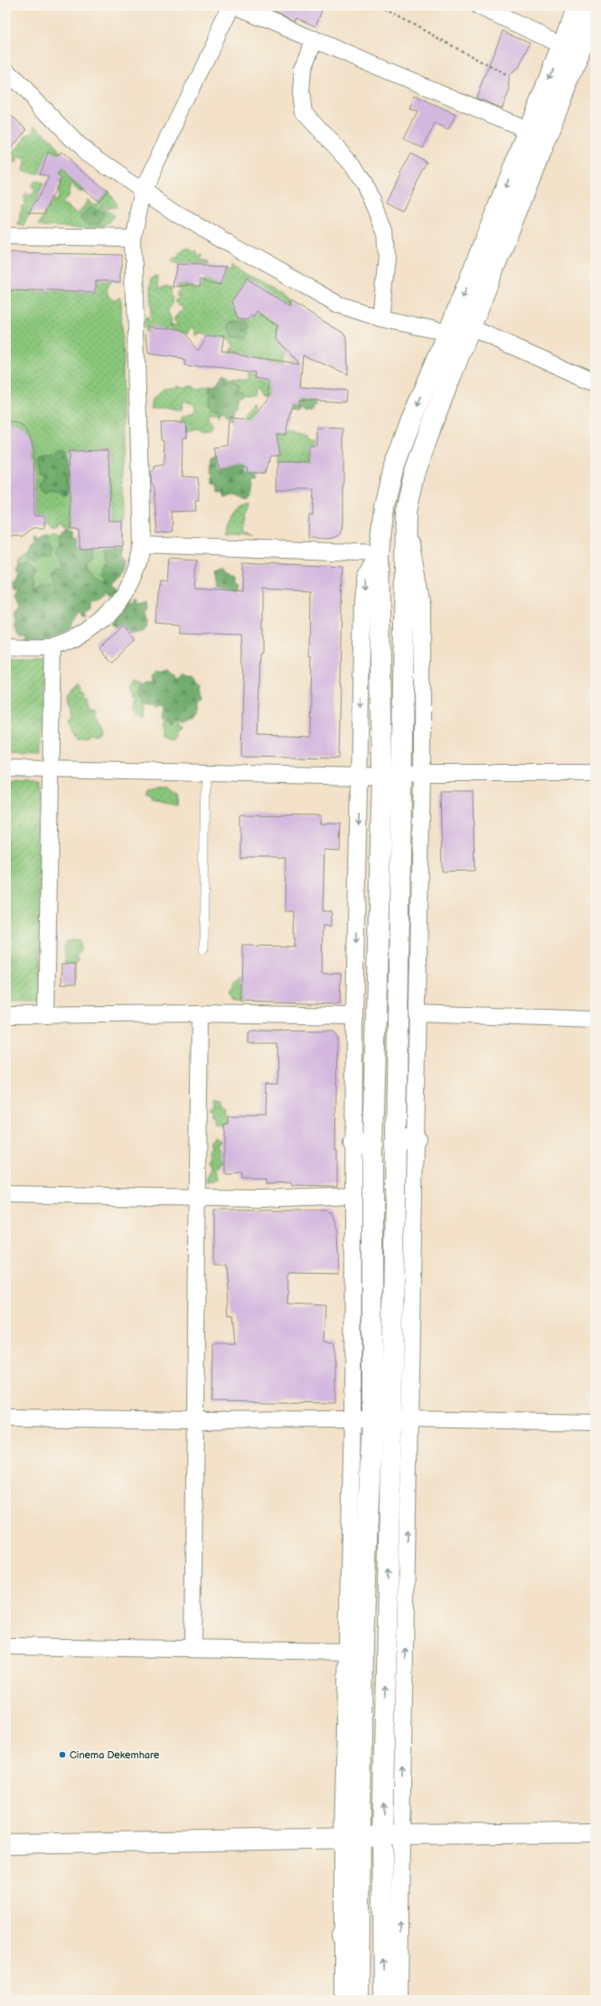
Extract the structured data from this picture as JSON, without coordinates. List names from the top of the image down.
{
  "places": ["Cinema Dekemhare"]
}
